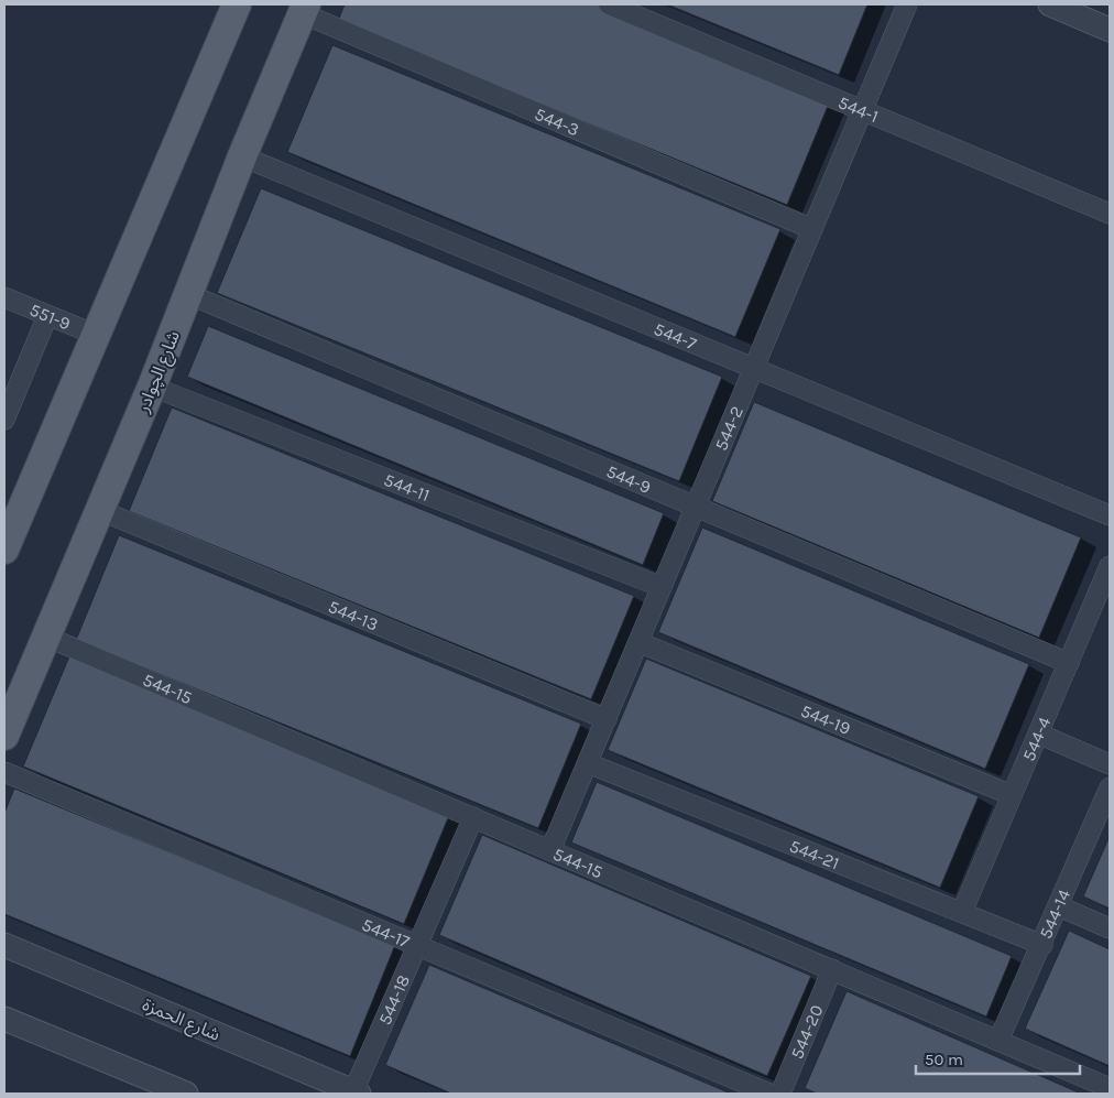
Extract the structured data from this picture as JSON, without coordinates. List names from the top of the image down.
{
  "streets": {
    "main road": ["شارع الچوادر"],
    "street": [
      "544-1",
      "544-3",
      "551-9",
      "544-7",
      "544-2",
      "544-9",
      "544-11",
      "544-13",
      "544-15",
      "544-19",
      "544-4",
      "544-21",
      "544-14",
      "544-17",
      "544-18",
      "شارع الحمزة",
      "544-20"
    ]
  },
  "crossings": [
    ["544-1", "544-2"],
    ["544-3", "شارع الچوادر"],
    ["544-3", "544-2"],
    ["544-7", "شارع الچوادر"],
    ["544-7", "544-2"],
    ["شارع الچوادر", "544-9"],
    ["شارع الچوادر", "544-11"],
    ["شارع الچوادر", "544-13"],
    ["شارع الچوادر", "544-15"],
    ["544-2", "544-9"],
    ["544-2", "544-11"],
    ["544-2", "544-13"],
    ["544-2", "544-15"],
    ["544-2", "544-19"],
    ["544-2", "544-21"],
    ["544-9", "544-4"],
    ["544-15", "544-14"],
    ["544-15", "544-18"],
    ["544-15", "544-20"],
    ["544-19", "544-4"],
    ["544-4", "544-21"],
    ["544-21", "544-14"],
    ["544-17", "544-18"],
    ["544-18", "شارع الحمزة"]
  ],
  "scale_bar": "50 m"
}
